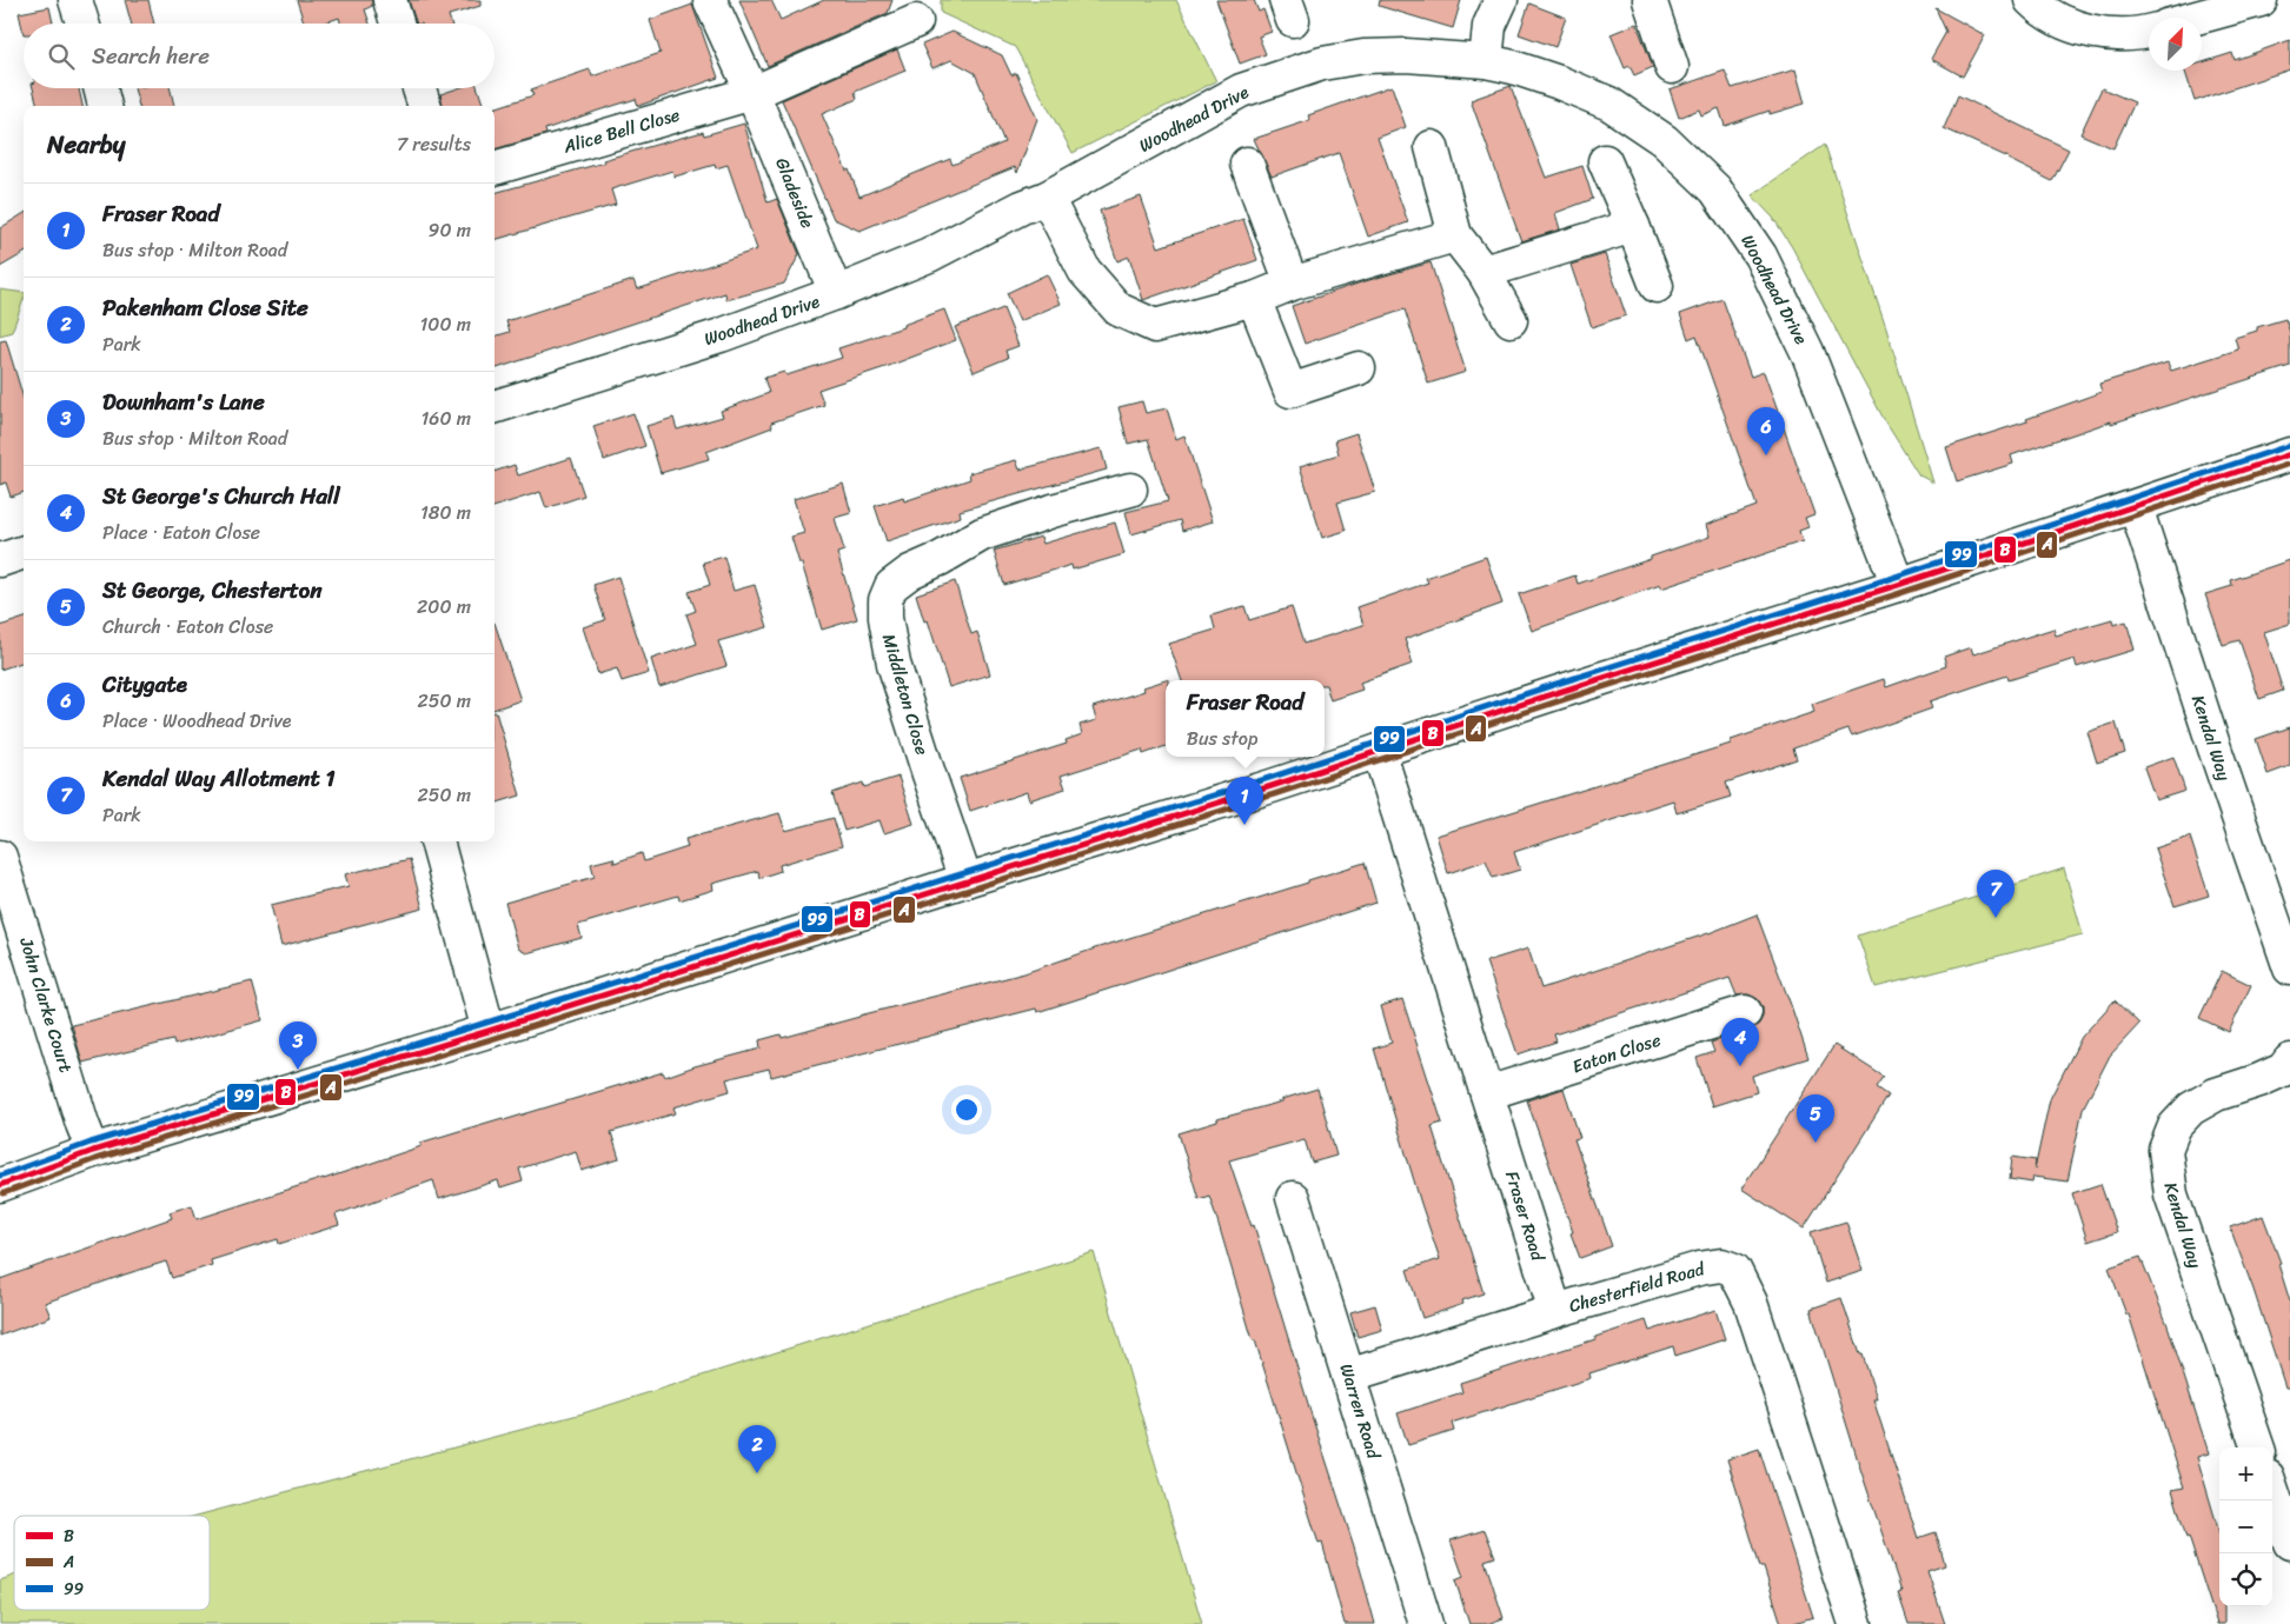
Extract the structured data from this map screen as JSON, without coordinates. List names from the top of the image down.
{
  "streets": {
    "street": [
      "Woodhead Drive",
      "Alice Bell Close",
      "Gladeside",
      "Middleton Close",
      "Kendal Way",
      "John Clarke Court",
      "Eaton Close",
      "Fraser Road",
      "Chesterfield Road",
      "Warren Road"
    ]
  },
  "crossings": [
    ["Woodhead Drive", "Gladeside"],
    ["Alice Bell Close", "Gladeside"],
    ["Eaton Close", "Fraser Road"],
    ["Fraser Road", "Chesterfield Road"],
    ["Chesterfield Road", "Warren Road"]
  ],
  "lines": ["transit line 99", "transit line B", "transit line A"],
  "legend": ["B", "A", "99"],
  "north": "top right",
  "page": {
    "search": "Search here",
    "heading": ["Nearby", "7 results"],
    "list": [
      {
        "mark": "1",
        "name": "Fraser Road",
        "note": "Bus stop · Milton Road",
        "value": "90 m"
      },
      {
        "mark": "2",
        "name": "Pakenham Close Site",
        "note": "Park",
        "value": "100 m"
      },
      {
        "mark": "3",
        "name": "Downham's Lane",
        "note": "Bus stop · Milton Road",
        "value": "160 m"
      },
      {
        "mark": "4",
        "name": "St George's Church Hall",
        "note": "Place · Eaton Close",
        "value": "180 m"
      },
      {
        "mark": "5",
        "name": "St George, Chesterton",
        "note": "Church · Eaton Close",
        "value": "200 m"
      },
      {
        "mark": "6",
        "name": "Citygate",
        "note": "Place · Woodhead Drive",
        "value": "250 m"
      },
      {
        "mark": "7",
        "name": "Kendal Way Allotment 1",
        "note": "Park",
        "value": "250 m"
      }
    ],
    "pins": [
      "6",
      "1",
      "7",
      "4",
      "3",
      "5",
      "2"
    ],
    "popup": ["Fraser Road", "Bus stop"],
    "map_buttons": ["+", "−"]
  }
}
